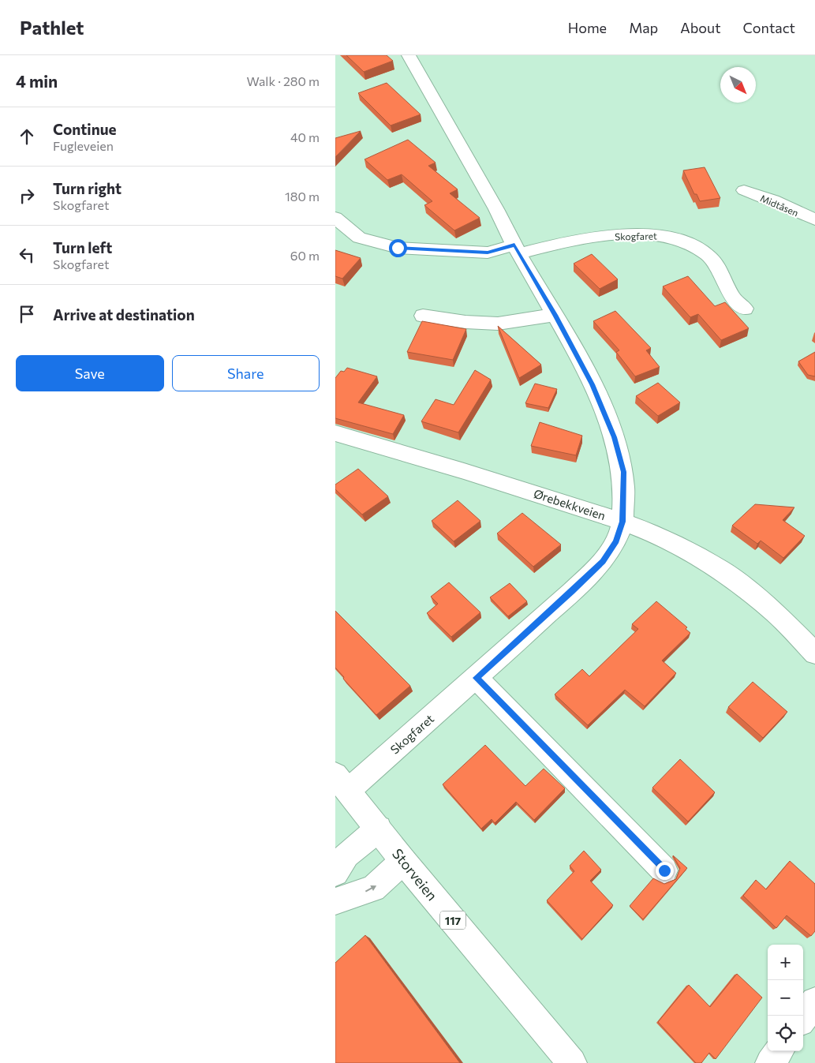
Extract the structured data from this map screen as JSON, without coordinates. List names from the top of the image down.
{
  "streets": {
    "street": [
      "Midtåsen",
      "Skogfaret",
      "Ørebekkveien",
      "Storveien",
      "117"
    ]
  },
  "crossings": [
    ["Skogfaret", "Ørebekkveien"],
    ["Skogfaret", "Storveien"]
  ],
  "north": "bottom right",
  "page": {
    "header": "Pathlet",
    "nav": [
      "Home",
      "Map",
      "About",
      "Contact"
    ],
    "heading": ["4 min", "Walk · 280 m"],
    "list": [
      ["Continue", "Fugleveien", "40 m"],
      ["Turn right", "Skogfaret", "180 m"],
      ["Turn left", "Skogfaret", "60 m"],
      "Arrive at destination"
    ],
    "buttons": ["Save", "Share"],
    "map_buttons": ["+", "−"]
  }
}
